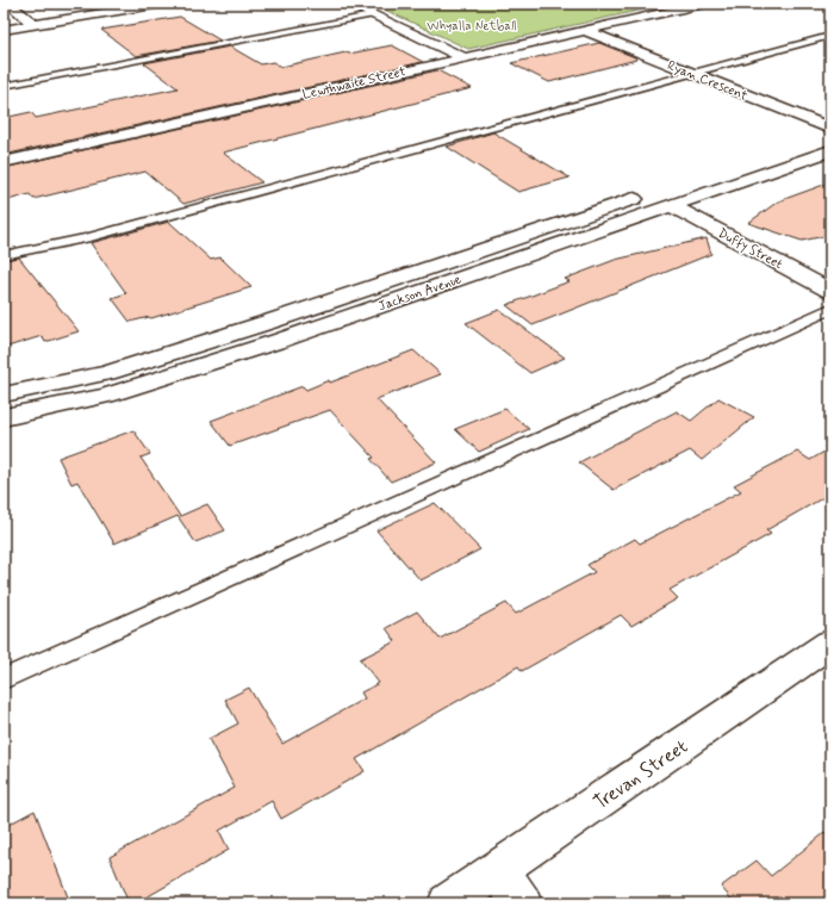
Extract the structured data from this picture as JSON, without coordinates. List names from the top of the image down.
{
  "streets": {
    "street": [
      "Ryan Crescent",
      "Lewthwaite Street",
      "Duffy Street",
      "Jackson Avenue",
      "Trevan Street"
    ]
  },
  "crossings": [
    ["Ryan Crescent", "Lewthwaite Street"],
    ["Duffy Street", "Jackson Avenue"]
  ],
  "parks": ["Whyalla Netball"]
}
